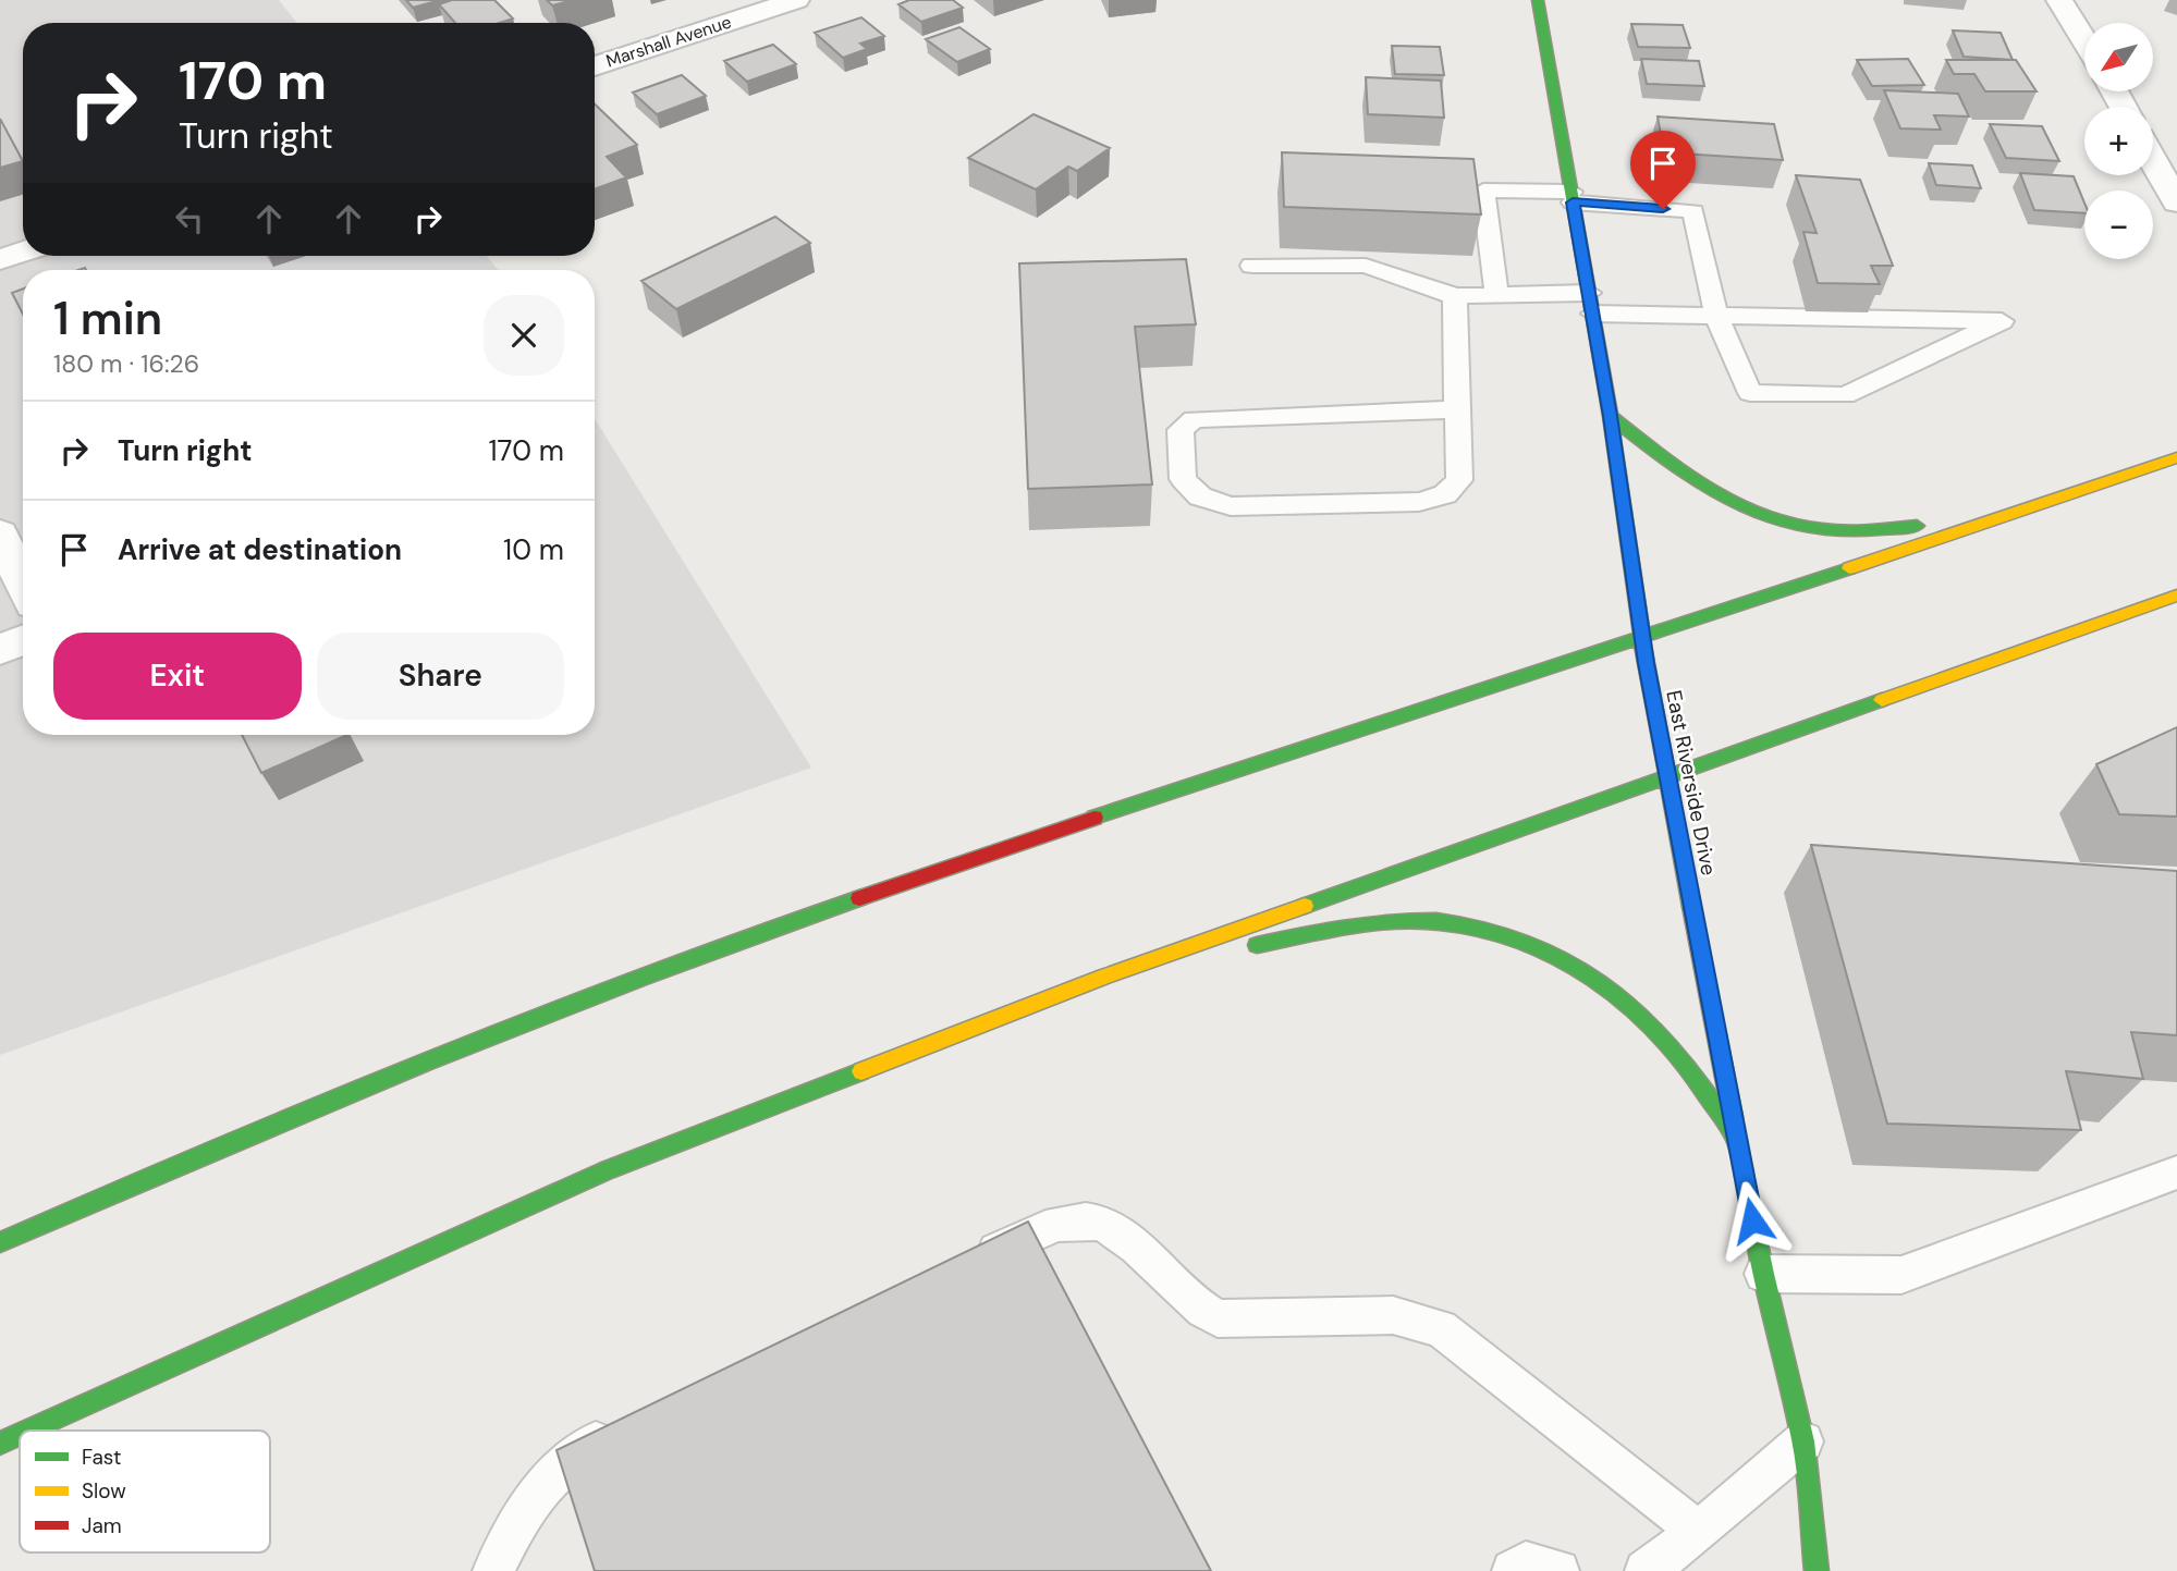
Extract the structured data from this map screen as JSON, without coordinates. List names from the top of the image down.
{
  "streets": {
    "main road": ["East Riverside Drive"],
    "street": ["Marshall Avenue"]
  },
  "legend": ["Fast", "Slow", "Jam"],
  "north": "bottom left",
  "page": {
    "map_buttons": ["+", "−"],
    "turn": ["170 m", "Turn right"],
    "heading": ["1 min", "180 m · 16:26"],
    "list": [
      {
        "name": "Turn right",
        "value": "170 m"
      },
      {
        "name": "Arrive at destination",
        "value": "10 m"
      }
    ],
    "buttons": ["Exit", "Share"]
  }
}
